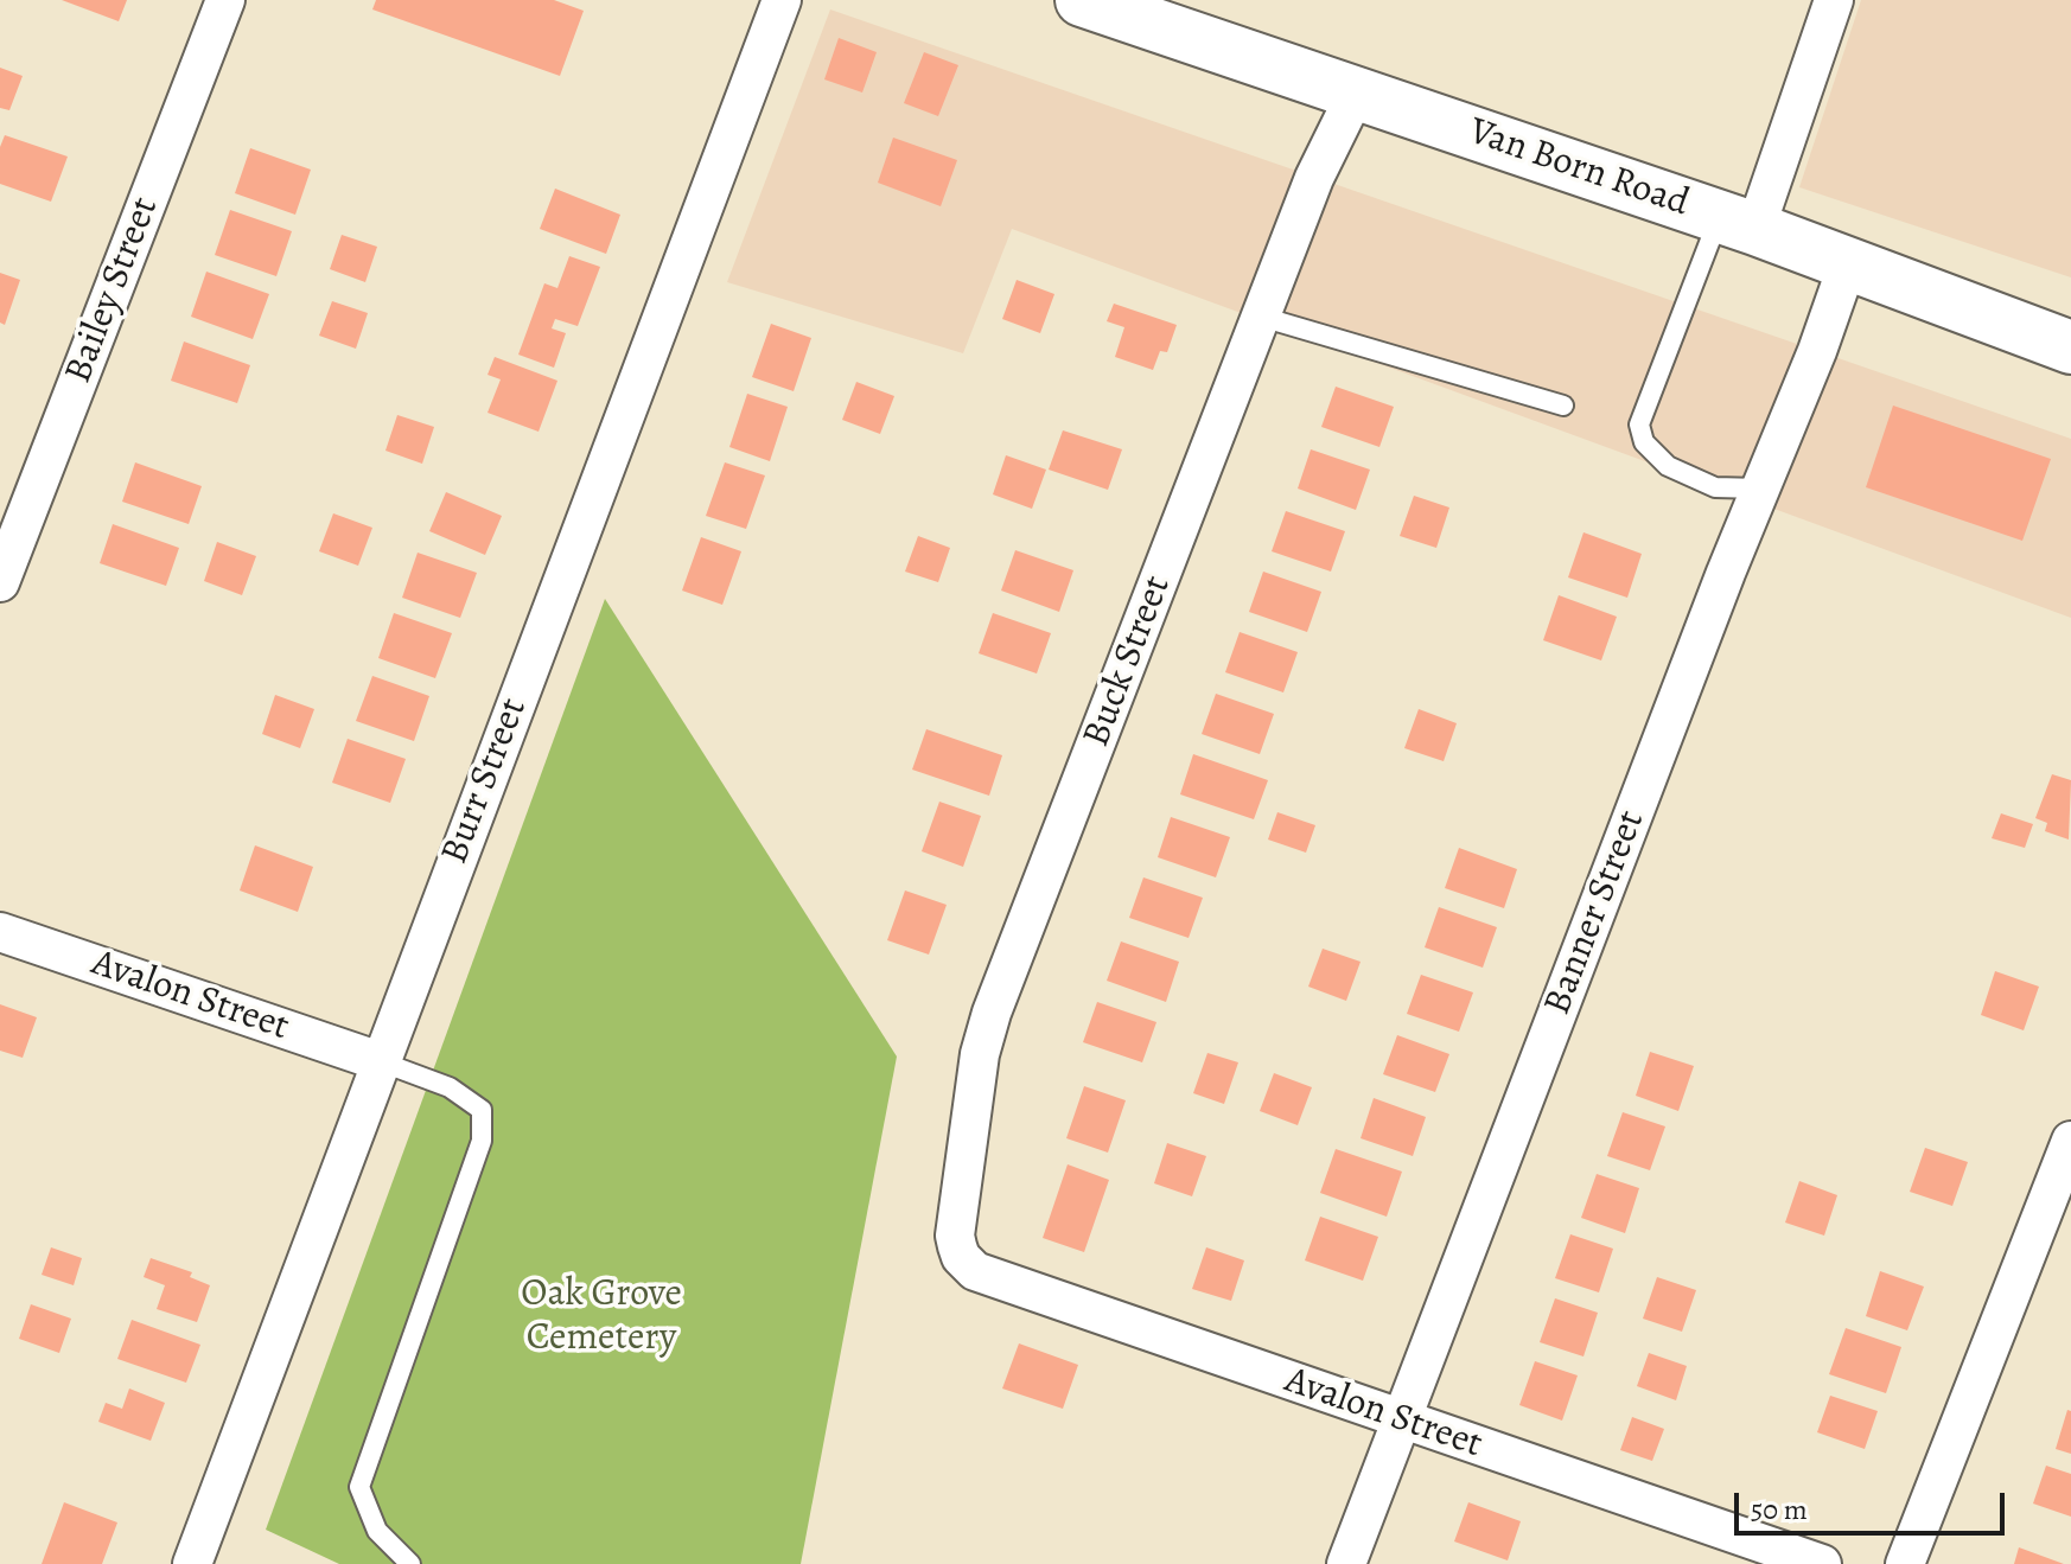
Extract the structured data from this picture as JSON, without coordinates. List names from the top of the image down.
{
  "streets": {
    "main road": ["Van Born Road"],
    "street": [
      "Bailey Street",
      "Buck Street",
      "Burr Street",
      "Banner Street",
      "Avalon Street"
    ]
  },
  "crossings": [
    ["Van Born Road", "Buck Street"],
    ["Van Born Road", "Banner Street"],
    ["Buck Street", "Avalon Street"],
    ["Burr Street", "Avalon Street"],
    ["Banner Street", "Avalon Street"]
  ],
  "parks": ["Oak Grove Cemetery"],
  "scale_bar": "50 m"
}
